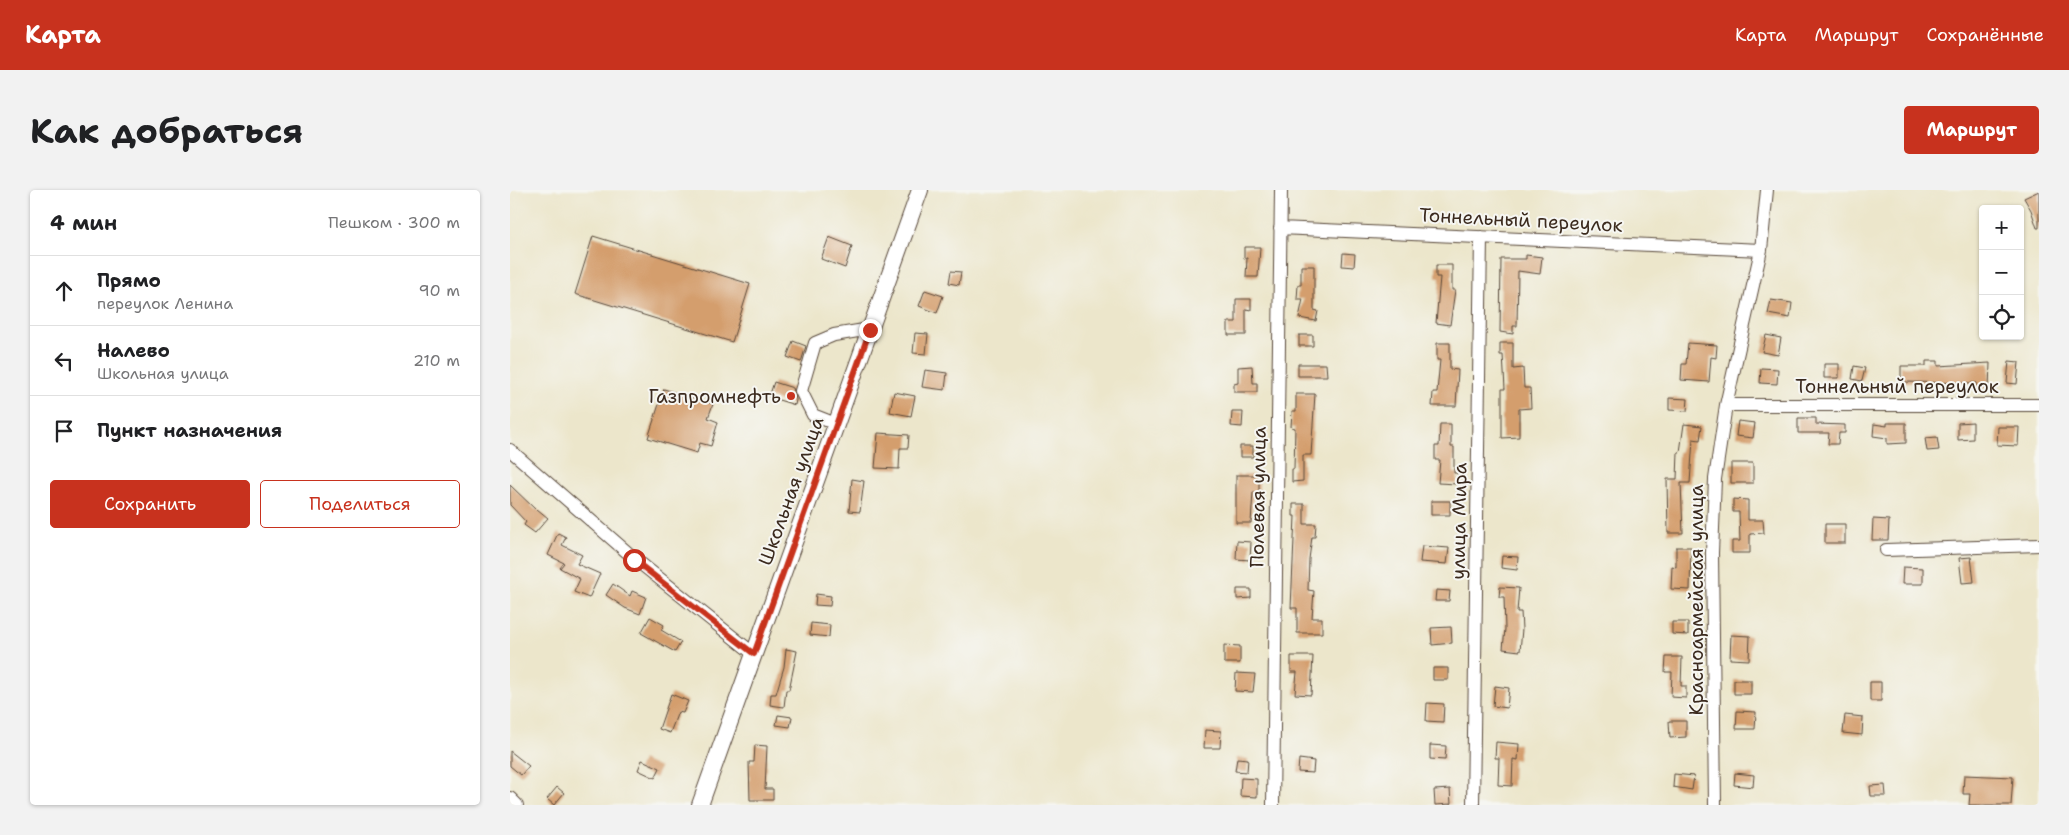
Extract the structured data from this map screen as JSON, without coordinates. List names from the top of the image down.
{
  "streets": {
    "main road": ["Школьная улица"],
    "street": [
      "Тоннельный переулок",
      "Полевая улица",
      "улица Мира",
      "Красноармейская улица"
    ]
  },
  "crossings": [
    ["Тоннельный переулок", "Полевая улица"],
    ["Тоннельный переулок", "улица Мира"],
    ["Тоннельный переулок", "Красноармейская улица"]
  ],
  "places": ["Газпромнефть"],
  "page": {
    "header": "Карта",
    "nav": ["Карта", "Маршрут", "Сохранённые"],
    "buttons": [
      "Маршрут",
      ["Сохранить", "Поделиться"]
    ],
    "title": "Как добраться",
    "heading": ["4 мин", "Пешком · 300 m"],
    "map_buttons": ["+", "−"],
    "list": [
      ["Прямо", "переулок Ленина", "90 m"],
      ["Налево", "Школьная улица", "210 m"],
      "Пункт назначения"
    ]
  }
}
